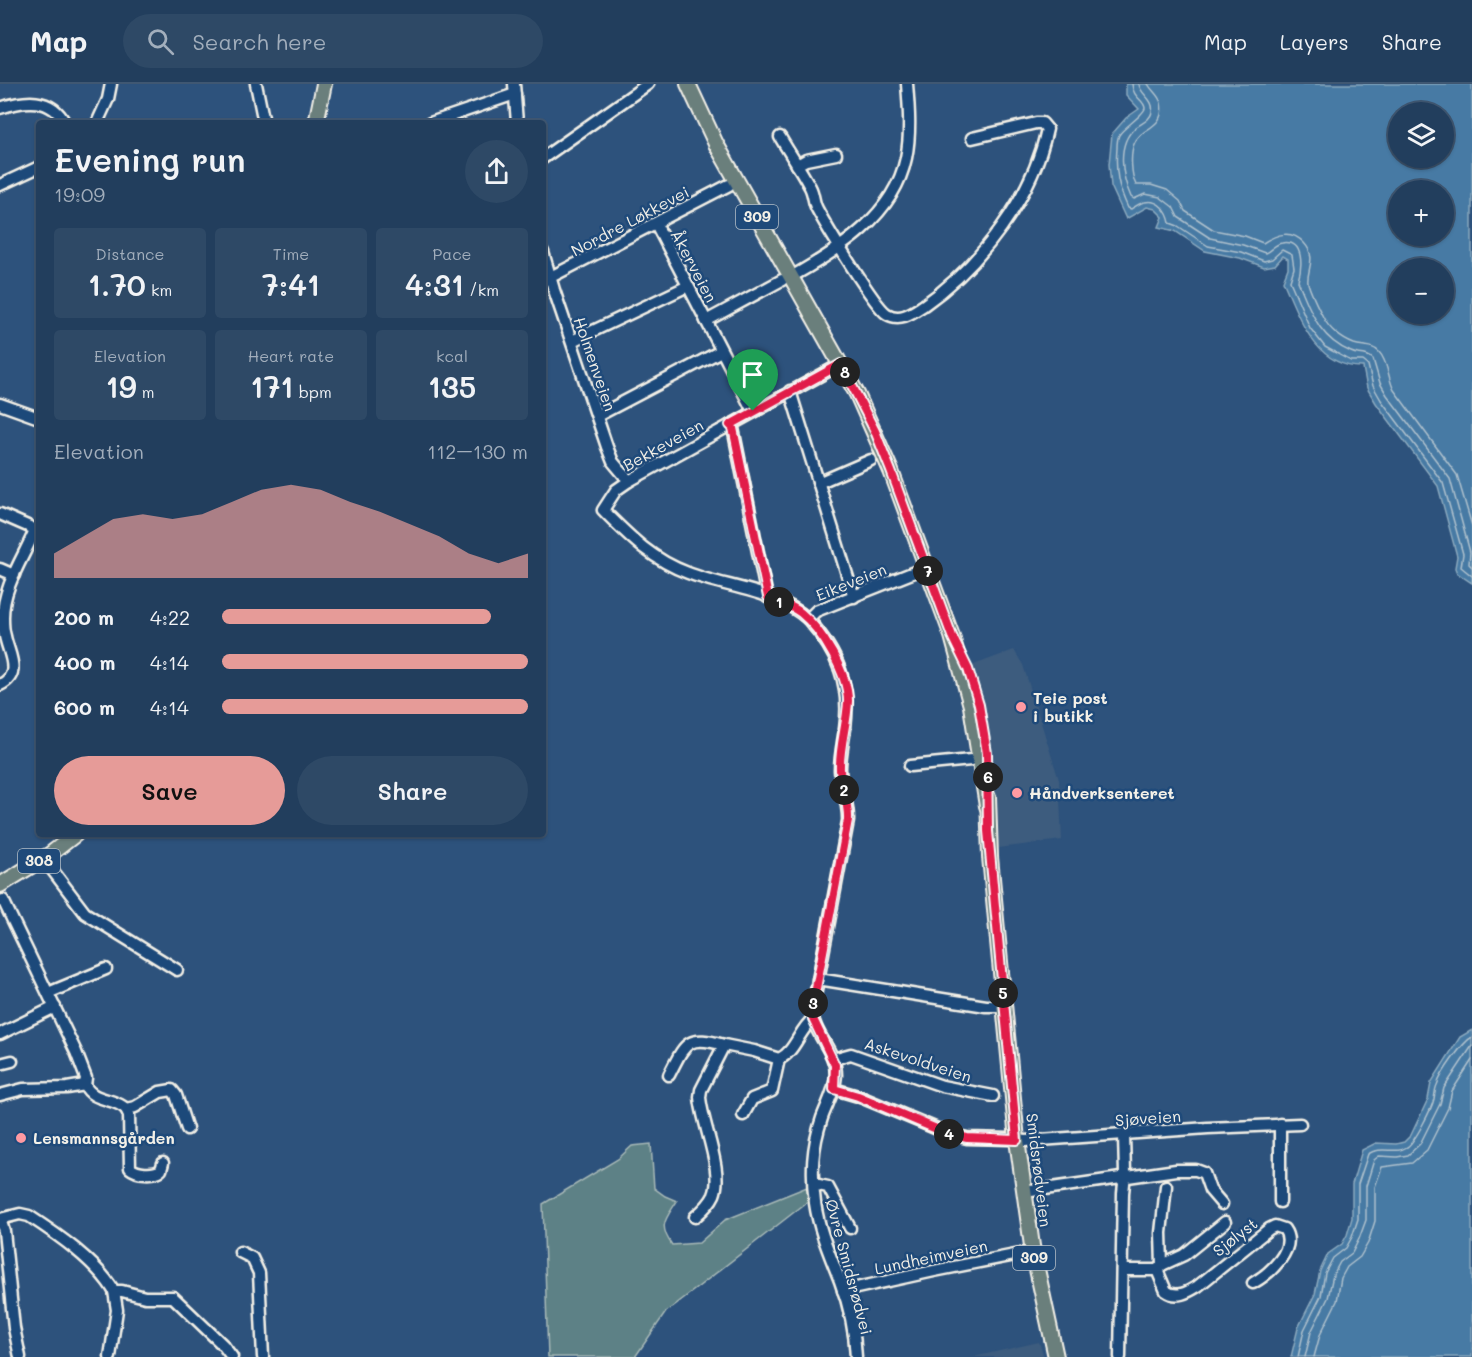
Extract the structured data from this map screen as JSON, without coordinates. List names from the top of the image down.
{
  "streets": {
    "main road": ["309", "308", "Smidsrødveien"],
    "street": [
      "Nordre Løkkevei",
      "Åkerveien",
      "Holmenveien",
      "Bekkeveien",
      "Eikeveien",
      "Askevoldveien",
      "Sjøveien",
      "Sjølyst",
      "Lundheimveien",
      "Øvre Smidsrødvei"
    ]
  },
  "crossings": [
    ["Nordre Løkkevei", "Åkerveien"],
    ["Nordre Løkkevei", "Holmenveien"],
    ["Åkerveien", "Bekkeveien"],
    ["Åkerveien", "Smidsrødveien"],
    ["Holmenveien", "Bekkeveien"],
    ["Bekkeveien", "Eikeveien"],
    ["Bekkeveien", "Smidsrødveien"],
    ["Eikeveien", "Smidsrødveien"],
    ["Askevoldveien", "Øvre Smidsrødvei"],
    ["Sjøveien", "Smidsrødveien"],
    ["Sjøveien", "Øvre Smidsrødvei"],
    ["Smidsrødveien", "Sjølyst"],
    ["Lundheimveien", "Øvre Smidsrødvei"]
  ],
  "places": ["Teie post i butikk", "Håndverksenteret", "Lensmannsgården"],
  "page": {
    "header": "Map",
    "search": "Search here",
    "nav": ["Map", "Layers", "Share"],
    "map_buttons": ["+", "−"],
    "heading": ["Evening run", "19:09"],
    "stats": [
      ["Distance", "1.70 km"],
      ["Time", "7:41"],
      ["Pace", "4:31 /km"],
      ["Elevation", "19 m"],
      ["Heart rate", "171 bpm"],
      ["kcal", "135"]
    ],
    "pins": [
      "8",
      "7",
      "1",
      "6",
      "2",
      "5",
      "3",
      "4"
    ],
    "chart": ["Elevation", "112–130 m"],
    "list": [
      {
        "name": "200 m",
        "note": "4:22"
      },
      {
        "name": "400 m",
        "note": "4:14"
      },
      {
        "name": "600 m",
        "note": "4:14"
      }
    ],
    "buttons": ["Save", "Share"]
  }
}
